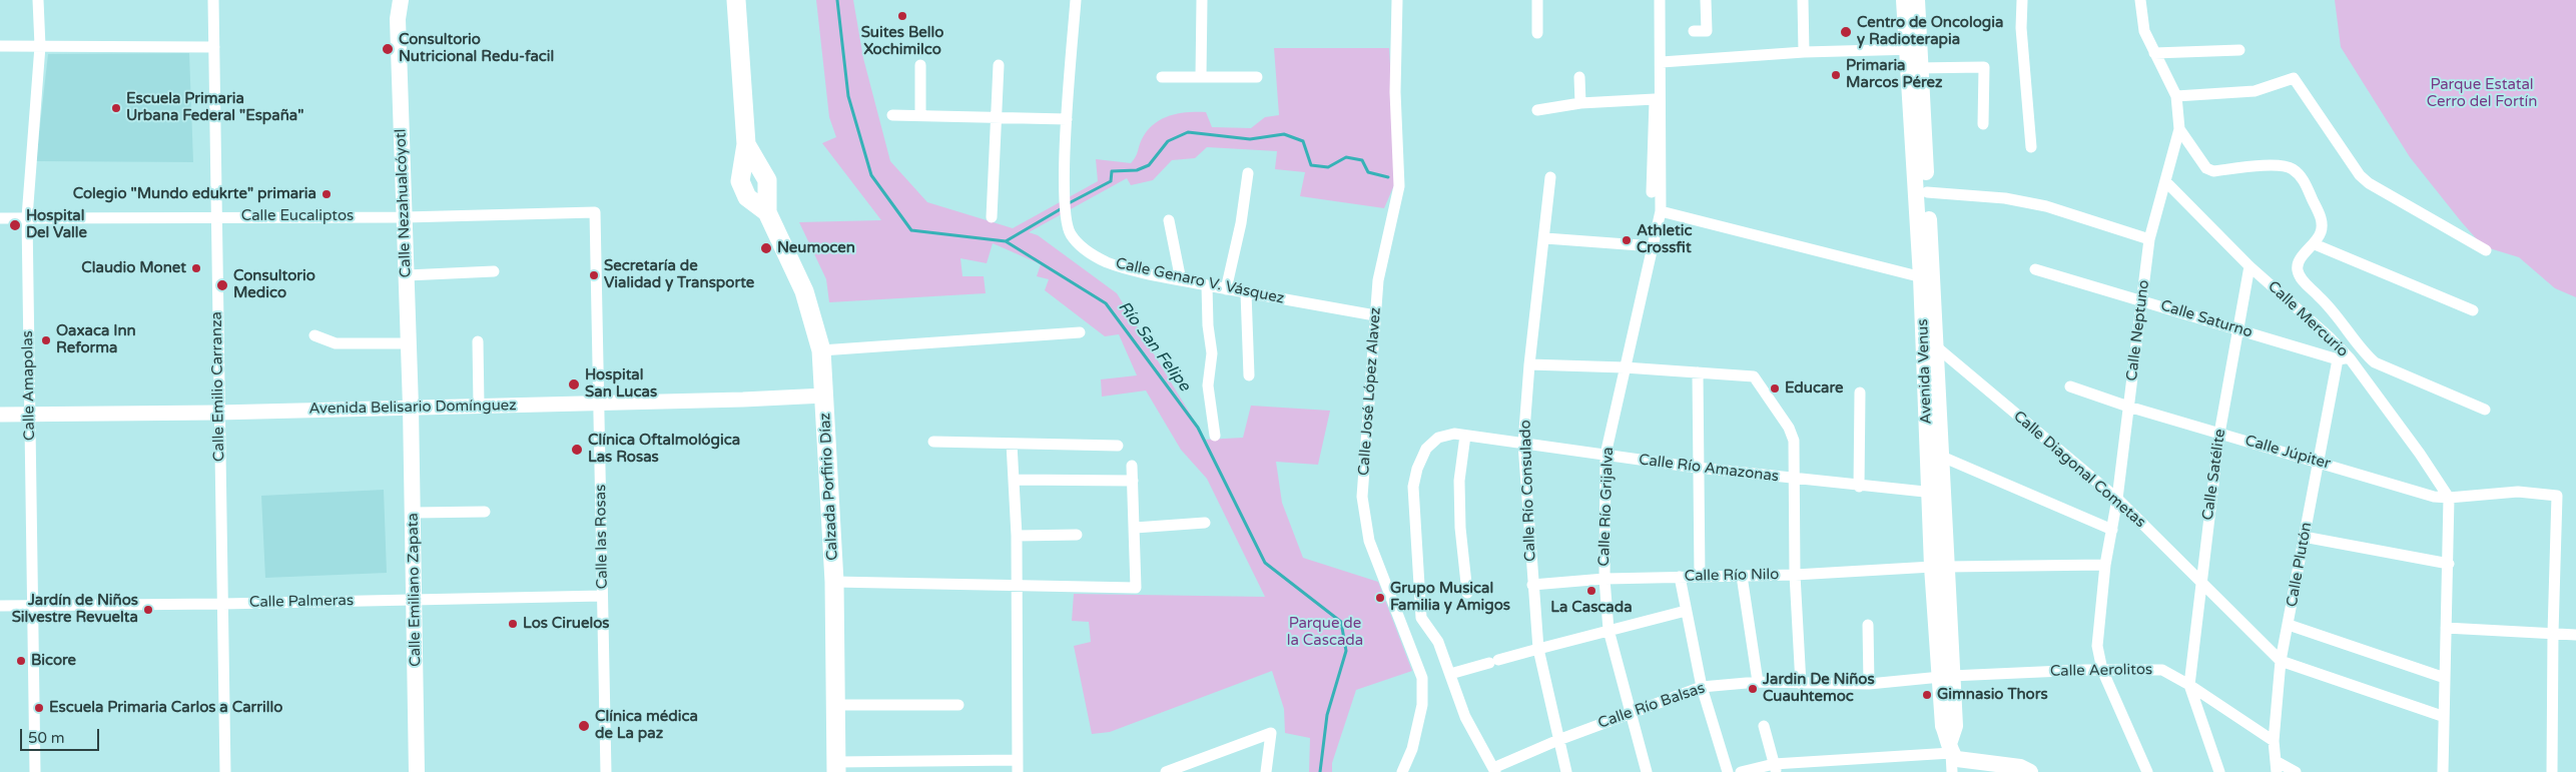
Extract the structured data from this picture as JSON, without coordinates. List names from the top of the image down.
{
  "streets": {
    "main road": [
      "Calle Nezahualcóyotl",
      "Avenida Venus",
      "Calzada Porfirio Díaz",
      "Calle Emiliano Zapata"
    ],
    "street": [
      "Calle Eucaliptos",
      "Calle Genaro V. Vásquez",
      "Calle Saturno",
      "Calle Mercurio",
      "Calle Neptuno",
      "Calle Amapolas",
      "Calle Emilio Carranza",
      "Calle José López Alavez",
      "Avenida Belisario Domínguez",
      "Calle Júpiter",
      "Calle Río Amazonas",
      "Calle Diagonal Cometas",
      "Calle Satélite",
      "Calle Río Consulado",
      "Calle Río Grijalva",
      "Calle las Rosas",
      "Calle Plutón",
      "Calle Río Nilo",
      "Calle Palmeras",
      "Calle Aerolitos",
      "Calle Río Balsas"
    ]
  },
  "crossings": [
    ["Calle Nezahualcóyotl", "Calle Eucaliptos"],
    ["Calle Nezahualcóyotl", "Avenida Belisario Domínguez"],
    ["Calle Nezahualcóyotl", "Calle Emiliano Zapata"],
    ["Calle Eucaliptos", "Calle Amapolas"],
    ["Calle Eucaliptos", "Calle Emilio Carranza"],
    ["Calle Eucaliptos", "Calle las Rosas"],
    ["Calle Genaro V. Vásquez", "Calle José López Alavez"],
    ["Calle Saturno", "Calle Mercurio"],
    ["Calle Saturno", "Calle Neptuno"],
    ["Calle Saturno", "Calle Satélite"],
    ["Calle Saturno", "Calle Plutón"],
    ["Calle Mercurio", "Calle Neptuno"],
    ["Calle Mercurio", "Calle Júpiter"],
    ["Calle Mercurio", "Calle Satélite"],
    ["Calle Mercurio", "Calle Plutón"],
    ["Calle Neptuno", "Calle Júpiter"],
    ["Calle Neptuno", "Calle Diagonal Cometas"],
    ["Calle Neptuno", "Calle Río Nilo"],
    ["Calle Neptuno", "Calle Aerolitos"],
    ["Avenida Venus", "Calle Río Amazonas"],
    ["Avenida Venus", "Calle Diagonal Cometas"],
    ["Avenida Venus", "Calle Río Nilo"],
    ["Avenida Venus", "Calle Aerolitos"],
    ["Avenida Venus", "Calle Río Balsas"],
    ["Calle Amapolas", "Avenida Belisario Domínguez"],
    ["Calle Amapolas", "Calle Palmeras"],
    ["Calle Emilio Carranza", "Avenida Belisario Domínguez"],
    ["Calle Emilio Carranza", "Calle Palmeras"],
    ["Avenida Belisario Domínguez", "Calzada Porfirio Díaz"],
    ["Avenida Belisario Domínguez", "Calle las Rosas"],
    ["Avenida Belisario Domínguez", "Calle Emiliano Zapata"],
    ["Calle Júpiter", "Calle Satélite"],
    ["Calle Júpiter", "Calle Plutón"],
    ["Calle Río Amazonas", "Calle Río Consulado"],
    ["Calle Río Amazonas", "Calle Río Grijalva"],
    ["Calle Diagonal Cometas", "Calle Satélite"],
    ["Calle Diagonal Cometas", "Calle Plutón"],
    ["Calle Satélite", "Calle Aerolitos"],
    ["Calle Río Consulado", "Calle Río Nilo"],
    ["Calle Río Consulado", "Calle Río Balsas"],
    ["Calle Río Grijalva", "Calle Río Nilo"],
    ["Calle Río Grijalva", "Calle Río Balsas"],
    ["Calle las Rosas", "Calle Palmeras"],
    ["Calle Plutón", "Calle Aerolitos"],
    ["Calle Emiliano Zapata", "Calle Palmeras"],
    ["Calle Aerolitos", "Calle Río Balsas"]
  ],
  "water": ["Río San Felipe"],
  "parks": ["Parque Estatal Cerro del Fortín", "Parque de la Cascada"],
  "places": [
    "Suites Bello Xochimilco",
    "Centro de Oncologia y Radioterapia",
    "Consultorio Nutricional Redu-facil",
    "Primaria Marcos Pérez",
    "Escuela Primaria Urbana Federal \"España\"",
    "Colegio \"Mundo edukrte\" primaria",
    "Hospital Del Valle",
    "Athletic Crossfit",
    "Neumocen",
    "Claudio Monet",
    "Secretaría de Vialidad y Transporte",
    "Consultorio Medico",
    "Oaxaca Inn Reforma",
    "Hospital San Lucas",
    "Educare",
    "Clínica Oftalmológica Las Rosas",
    "La Cascada",
    "Grupo Musical Familia y Amigos",
    "Jardín de Niños Silvestre Revuelta",
    "Los Ciruelos",
    "Bicore",
    "Jardin De Niños Cuauhtemoc",
    "Gimnasio Thors",
    "Escuela Primaria Carlos a Carrillo",
    "Clínica médica de La paz"
  ],
  "scale_bar": "50 m"
}
